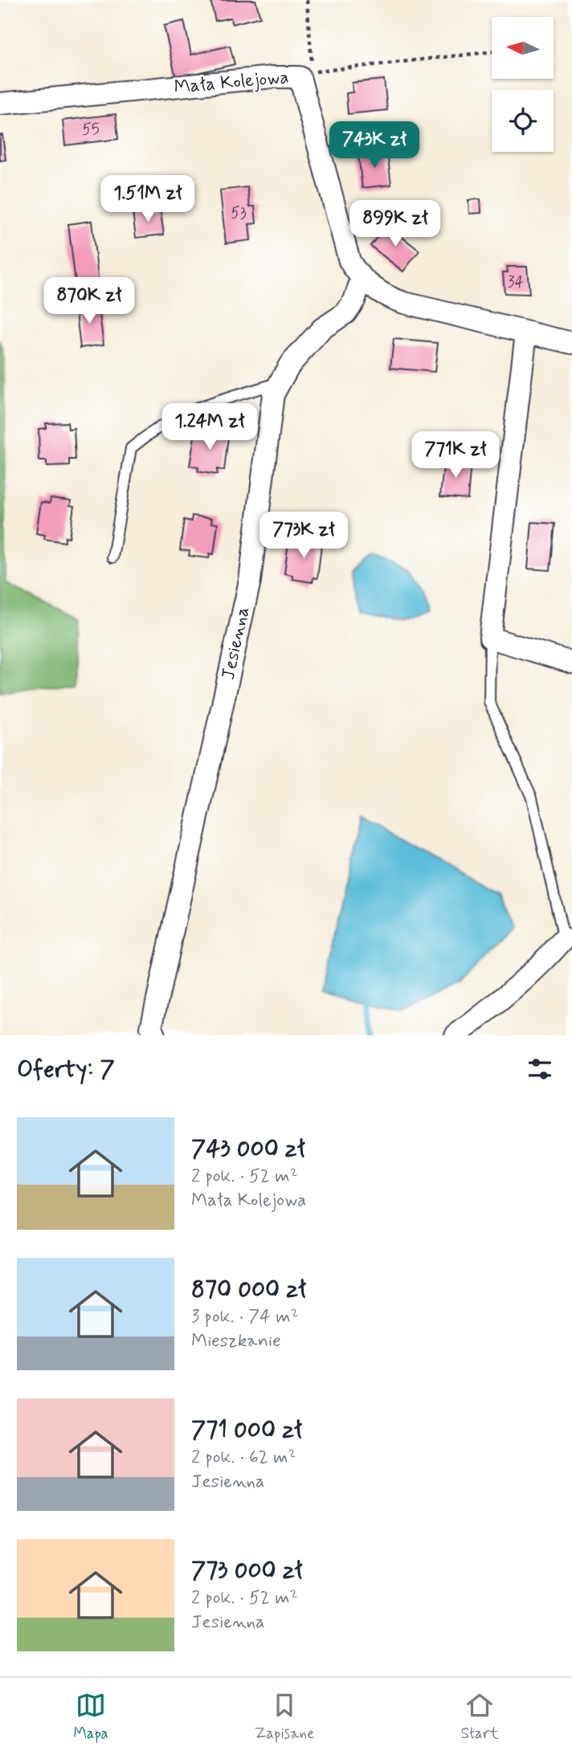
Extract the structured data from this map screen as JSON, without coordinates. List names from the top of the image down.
{
  "streets": {
    "street": ["Mała Kolejowa", "Jesienna"]
  },
  "crossings": [
    ["Mała Kolejowa", "Jesienna"]
  ],
  "house_numbers": ["55", "53", "34"],
  "north": "left",
  "page": {
    "price": [
      "743K zł",
      "1.51M zł",
      "899K zł",
      "870K zł",
      "1.24M zł",
      "771K zł",
      "773K zł"
    ],
    "heading": "Oferty: 7",
    "list": [
      {
        "name": "743 000 zł",
        "note": "2 pok. · 52 m² · Mała Kolejowa"
      },
      {
        "name": "870 000 zł",
        "note": "3 pok. · 74 m² · Mieszkanie"
      },
      {
        "name": "771 000 zł",
        "note": "2 pok. · 62 m² · Jesienna"
      },
      {
        "name": "773 000 zł",
        "note": "2 pok. · 52 m² · Jesienna"
      }
    ],
    "tabs": ["Mapa", "Zapisane", "Start"]
  }
}
